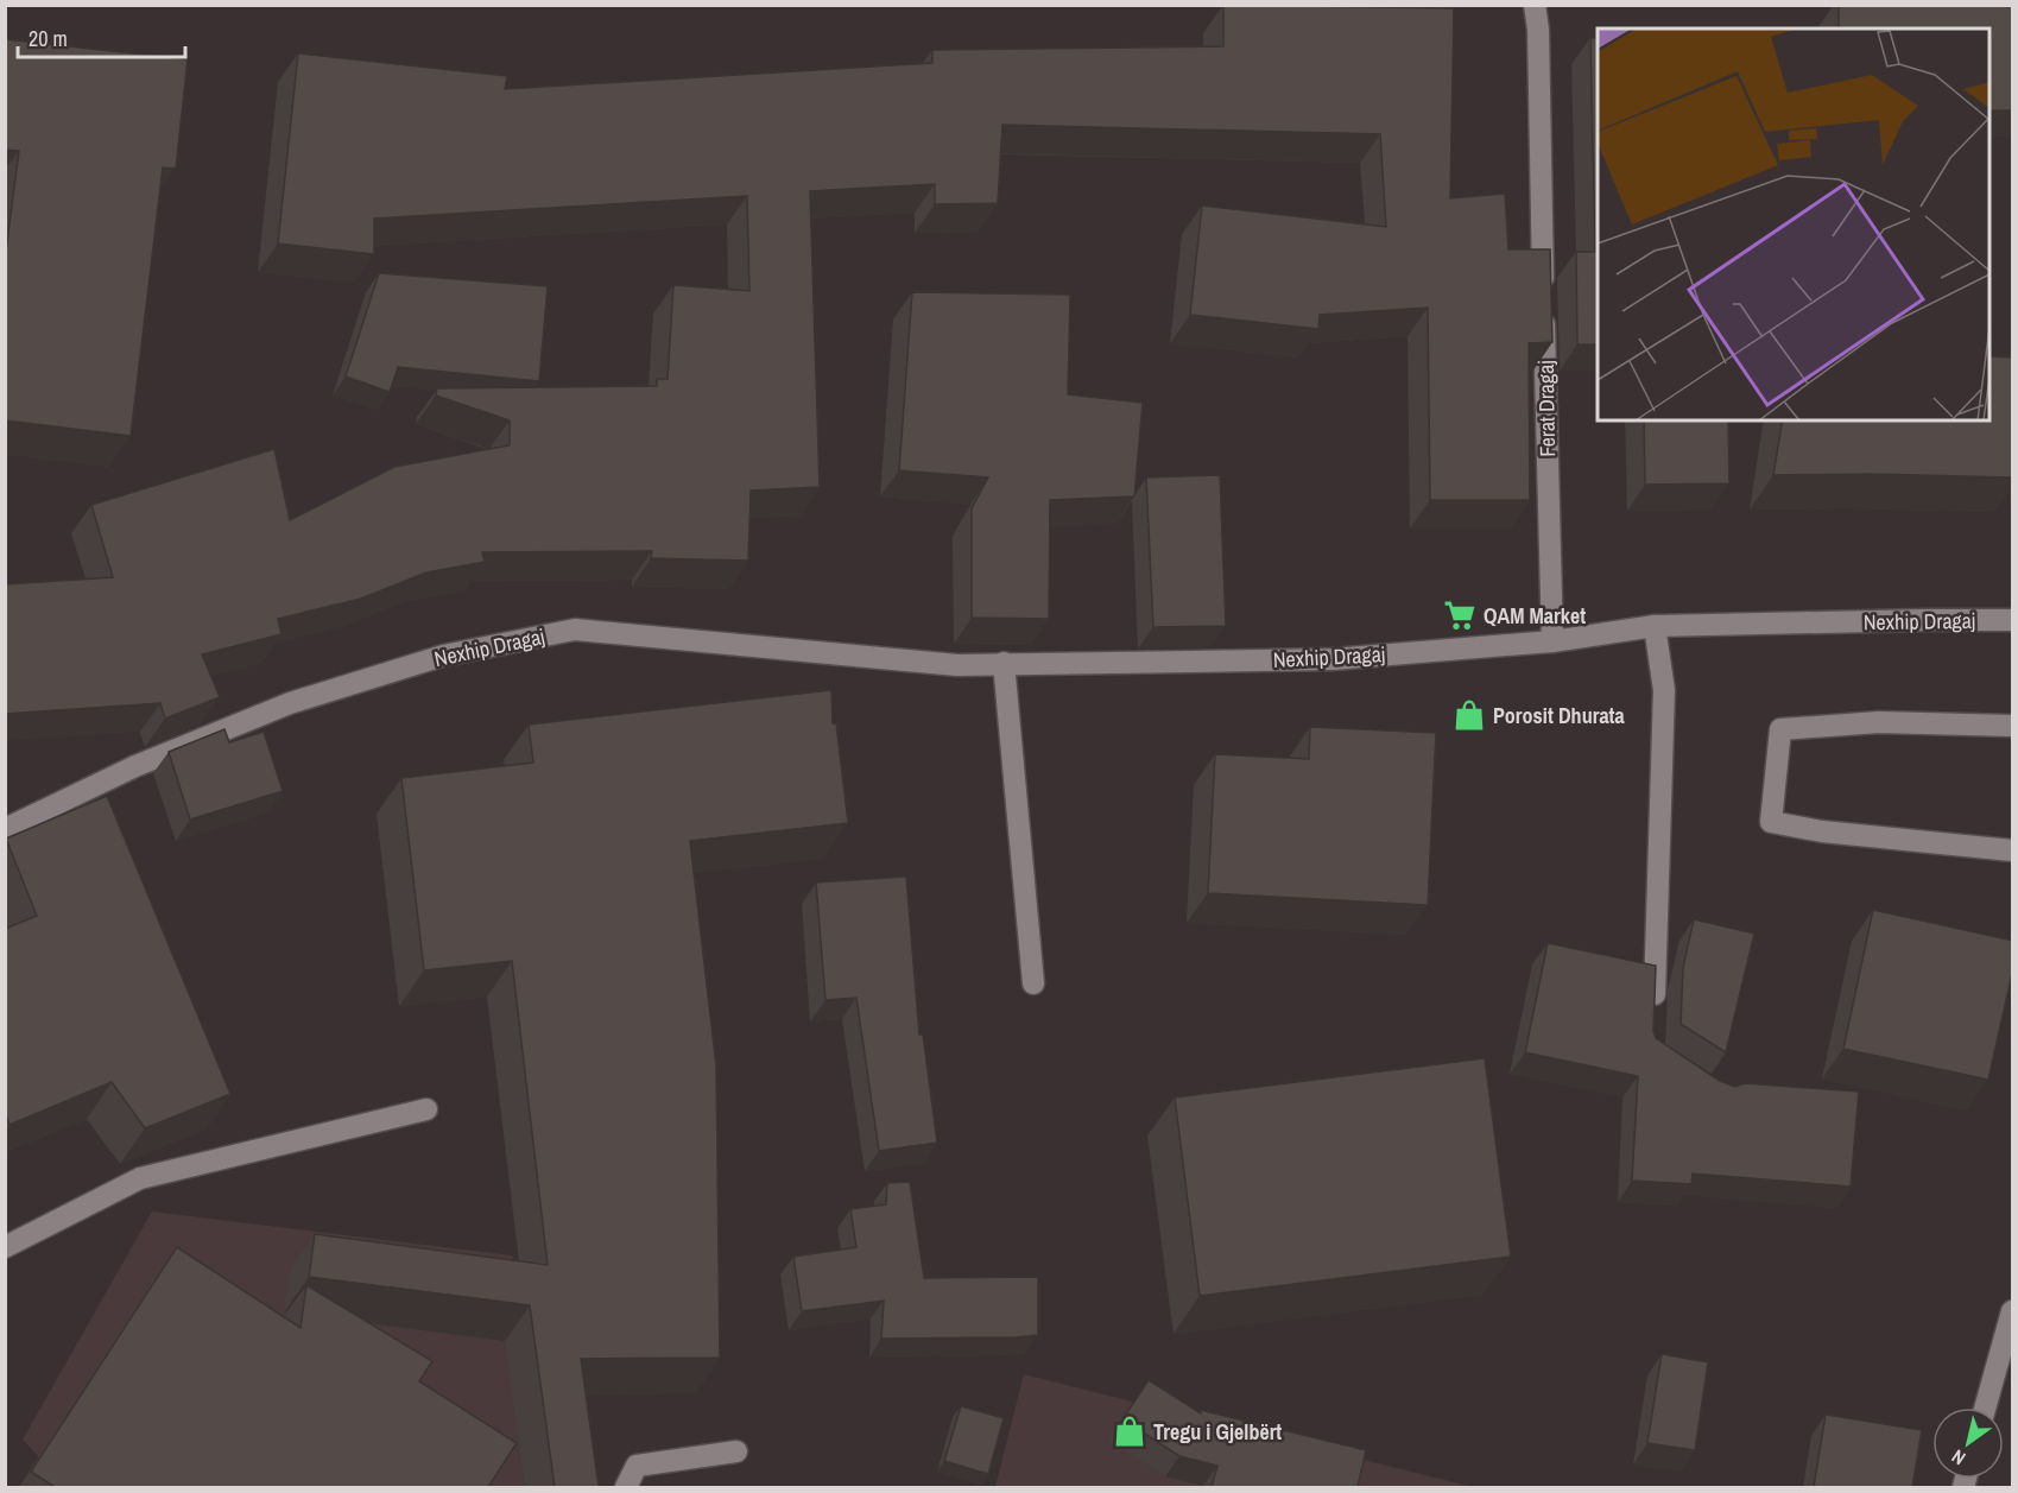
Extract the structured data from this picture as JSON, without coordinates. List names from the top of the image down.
{
  "streets": {
    "street": ["Ferat Dragaj", "Nexhip Dragaj"]
  },
  "crossings": [
    ["Ferat Dragaj", "Nexhip Dragaj"]
  ],
  "places": {
    "supermarket": ["QAM Market"],
    "shop": ["Porosit Dhurata", "Tregu i Gjelbërt"]
  },
  "scale_bar": "20 m",
  "north": "bottom left"
}
